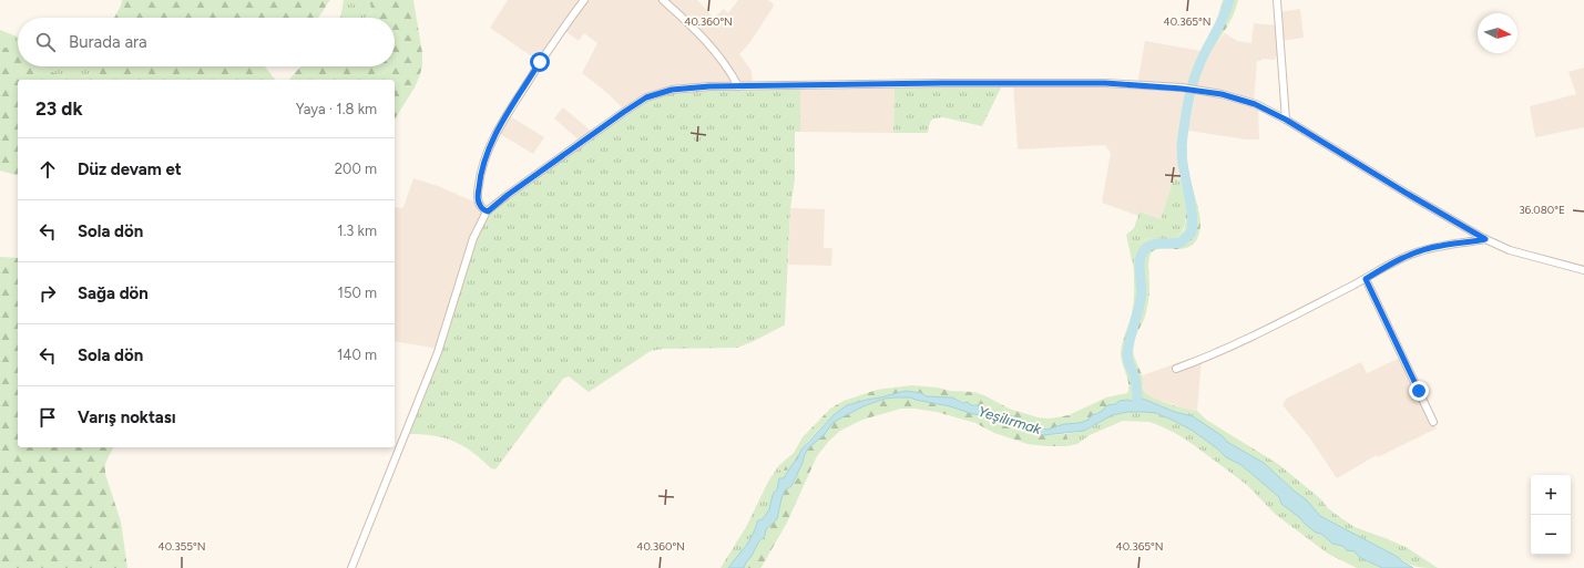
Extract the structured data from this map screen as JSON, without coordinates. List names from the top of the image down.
{
  "water": ["Yeşilırmak"],
  "north": "right",
  "page": {
    "search": "Burada ara",
    "heading": ["23 dk", "Yaya · 1.8 km"],
    "list": [
      ["Düz devam et", "200 m"],
      ["Sola dön", "1.3 km"],
      ["Sağa dön", "150 m"],
      ["Sola dön", "140 m"],
      "Varış noktası"
    ],
    "map_buttons": ["+", "−"]
  },
  "coordinates": [
    "40.360°N",
    "40.365°N",
    "36.080°E",
    "40.355°N"
  ]
}
